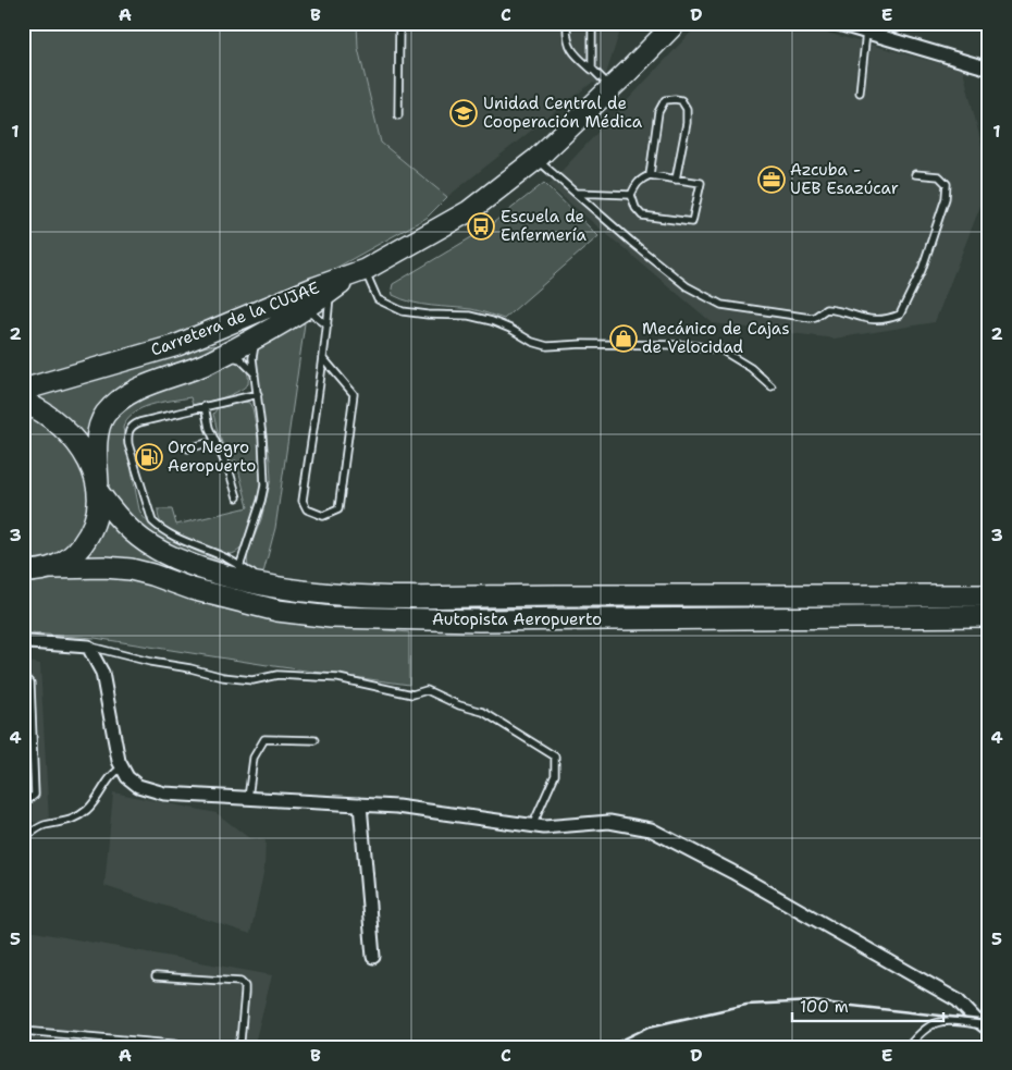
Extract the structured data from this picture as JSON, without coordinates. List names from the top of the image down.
{
  "streets": {
    "highway": ["Carretera de la CUJAE", "Autopista Aeropuerto"]
  },
  "crossings": [
    ["Carretera de la CUJAE", "Autopista Aeropuerto"]
  ],
  "places": {
    "school or university": ["Unidad Central de Cooperación Médica"],
    "office": ["Azcuba - UEB Esazúcar"],
    "bus stop": ["Escuela de Enfermería"],
    "shop": ["Mecánico de Cajas de Velocidad"],
    "fuel station": ["Oro Negro Aeropuerto"]
  },
  "scale_bar": "100 m",
  "grid": {
    "columns": [
      "A",
      "B",
      "C",
      "D",
      "E"
    ],
    "rows": [
      "1",
      "2",
      "3",
      "4",
      "5"
    ]
  }
}
